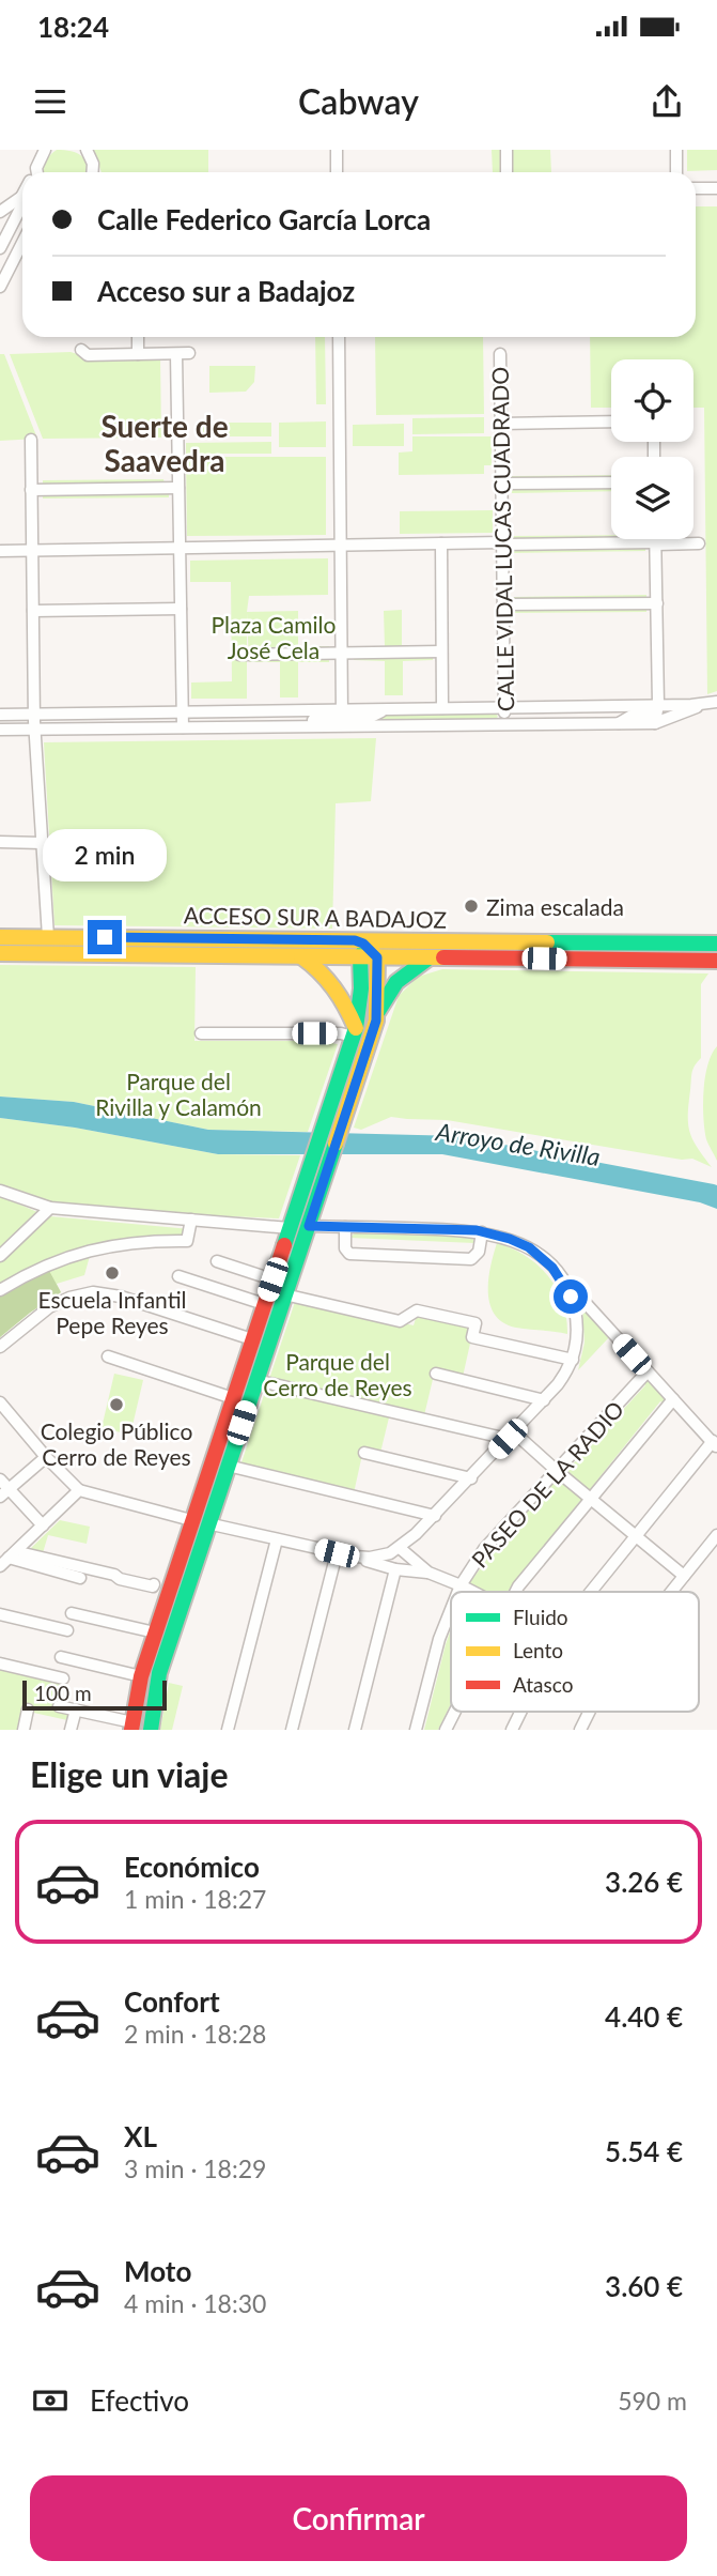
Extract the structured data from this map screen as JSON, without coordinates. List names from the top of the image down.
{
  "streets": {
    "main road": ["ACCESO SUR A BADAJOZ"],
    "street": ["CALLE VIDAL LUCAS CUADRADO", "PASEO DE LA RADIO"]
  },
  "districts": ["Suerte de Saavedra"],
  "water": ["Arroyo de Rivilla"],
  "parks": ["Plaza Camilo José Cela", "Parque del Rivilla y Calamón", "Parque del Cerro de Reyes"],
  "places": ["Zima escalada", "Escuela Infantil Pepe Reyes", "Colegio Público Cerro de Reyes"],
  "legend": ["Fluido", "Lento", "Atasco"],
  "scale_bar": "100 m",
  "page": {
    "status": "18:24",
    "header": "Cabway",
    "banner": ["Calle Federico García Lorca", "Acceso sur a Badajoz"],
    "bubble": "2 min",
    "scale": "100 m",
    "heading": "Elige un viaje",
    "list": [
      {
        "name": "Económico",
        "note": "1 min · 18:27",
        "value": "3.26 €"
      },
      {
        "name": "Confort",
        "note": "2 min · 18:28",
        "value": "4.40 €"
      },
      {
        "name": "XL",
        "note": "3 min · 18:29",
        "value": "5.54 €"
      },
      {
        "name": "Moto",
        "note": "4 min · 18:30",
        "value": "3.60 €"
      }
    ],
    "pay": ["Efectivo", "590 m"],
    "buttons": "Confirmar"
  }
}
